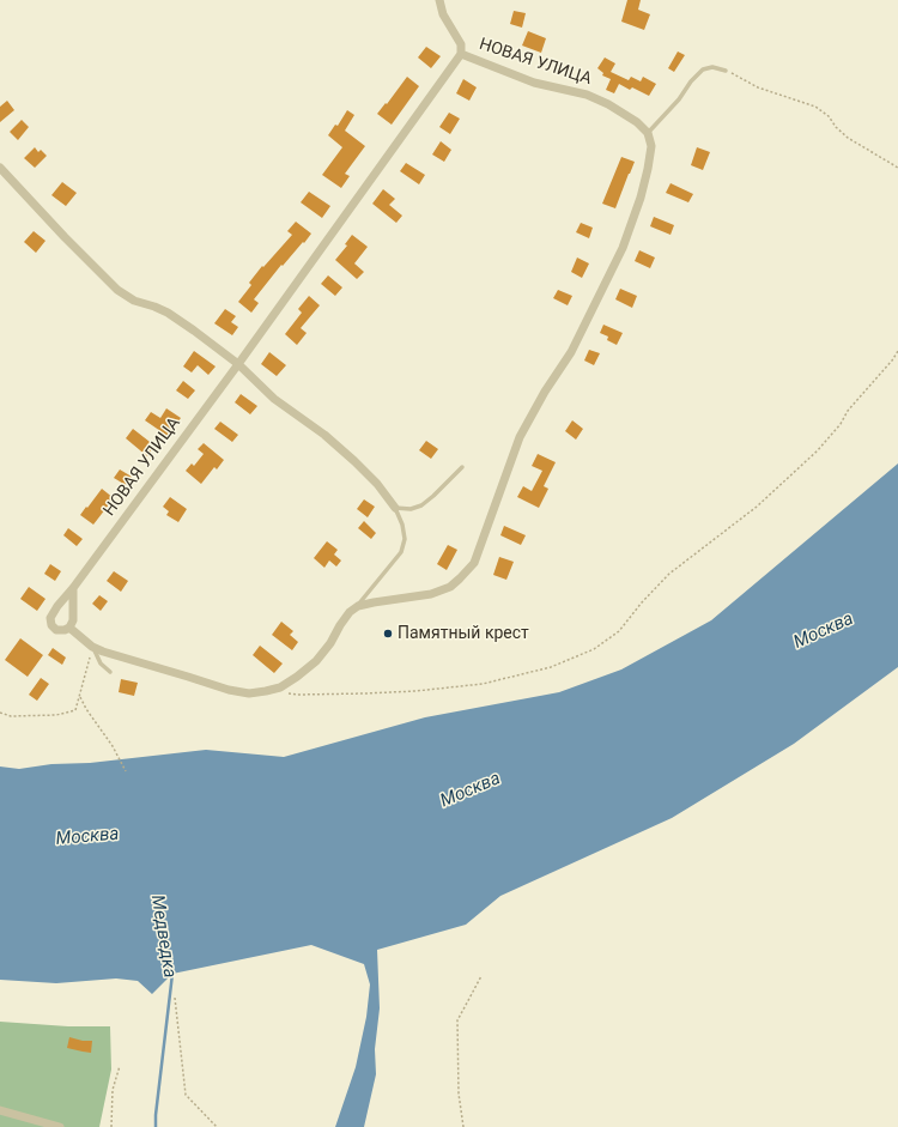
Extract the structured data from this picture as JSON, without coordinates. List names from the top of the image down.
{
  "streets": {
    "street": ["НОВАЯ УЛИЦА"]
  },
  "water": ["Москва", "Медведка"],
  "places": ["Памятный крест"]
}
